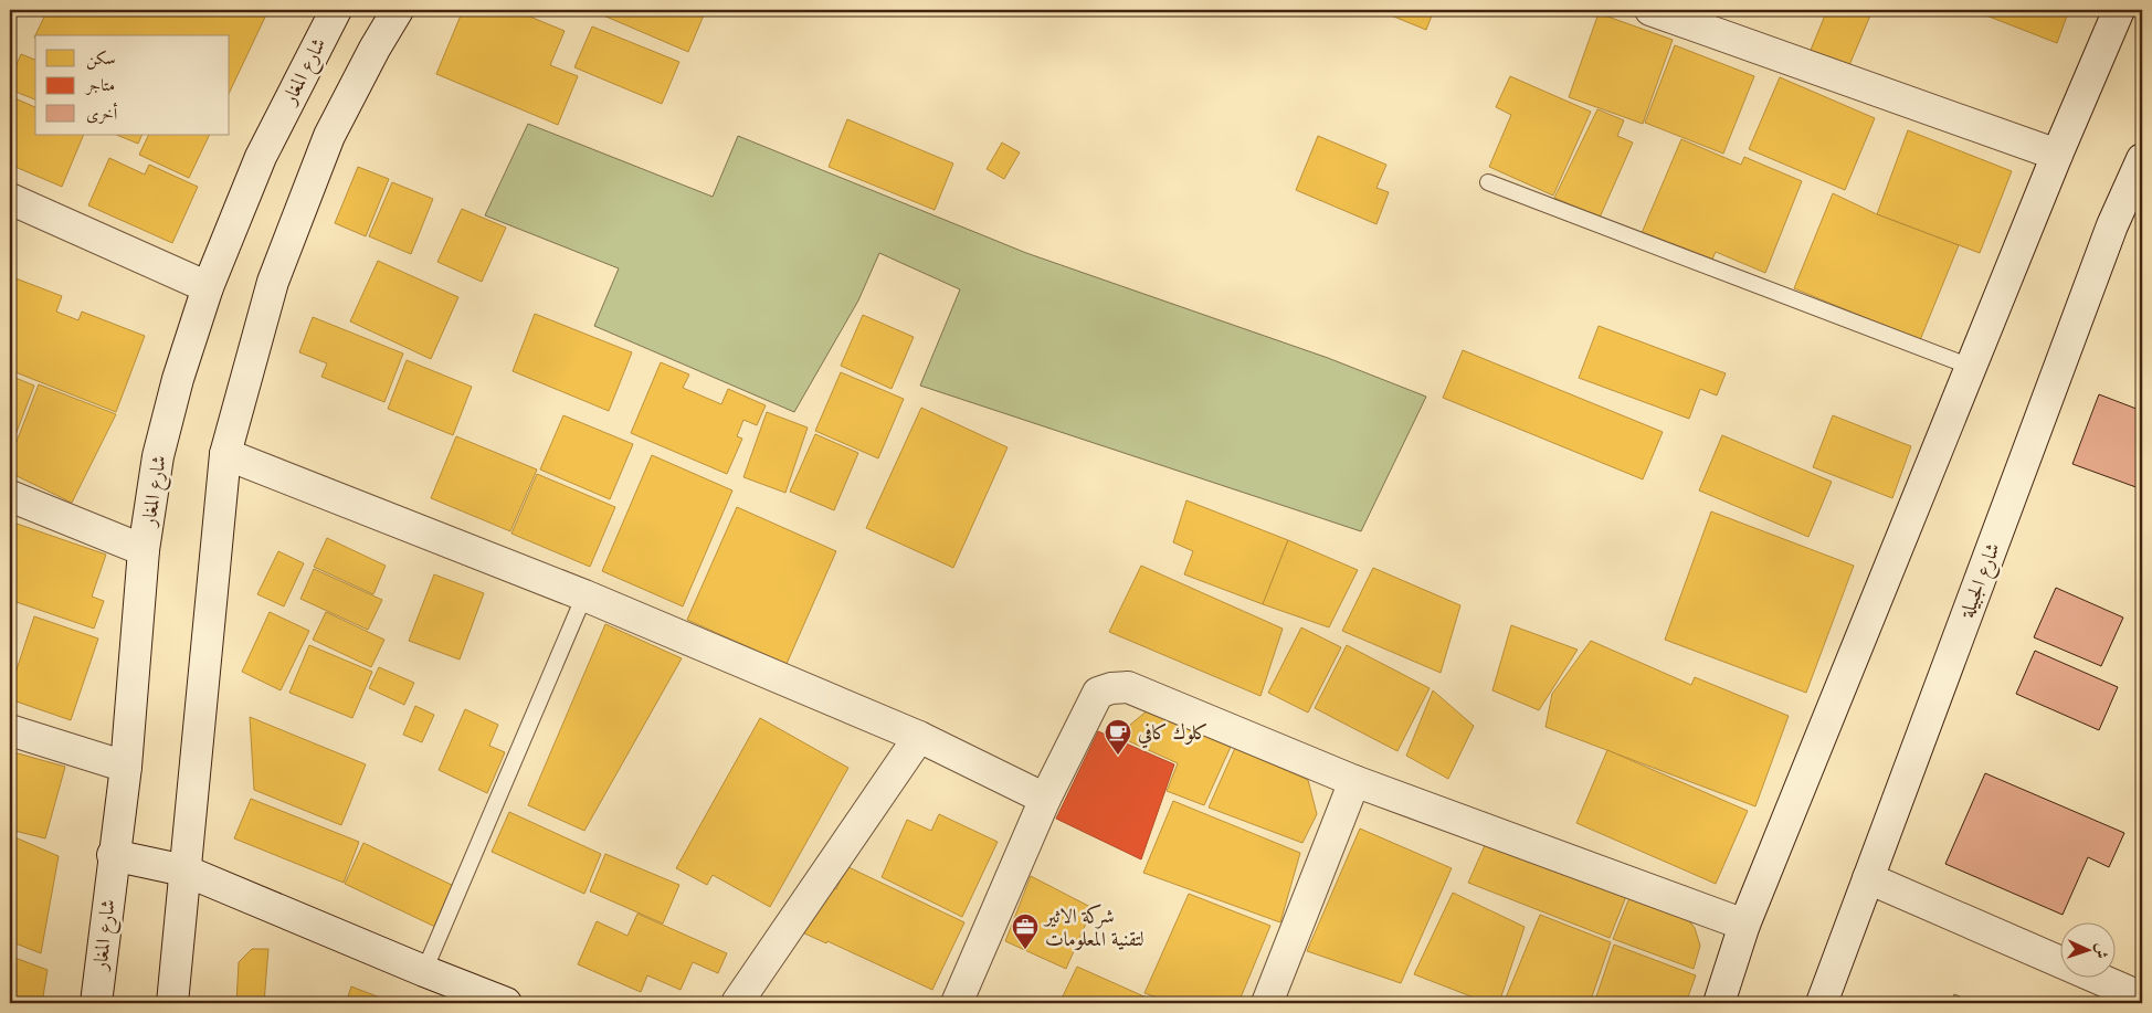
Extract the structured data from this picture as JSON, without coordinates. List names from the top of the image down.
{
  "streets": {
    "street": ["شارع المغار", "شارع الجبيلة"]
  },
  "places": {
    "cafe": ["كلوك كافي"],
    "office": ["شركة الاثير لتقنية المعلومات"]
  },
  "legend": ["سكن", "متاجر", "أخرى"],
  "north": "right"
}
